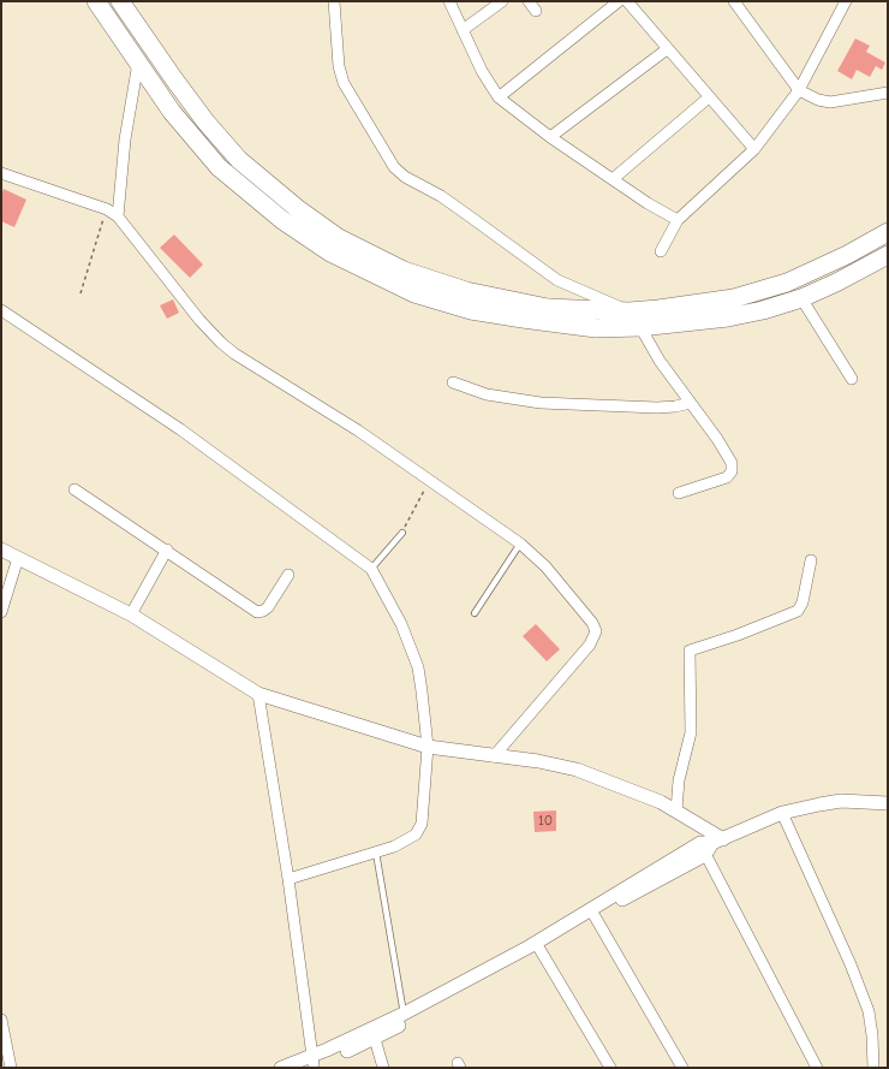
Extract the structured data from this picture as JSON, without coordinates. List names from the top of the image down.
{
  "house_numbers": ["10"]
}
